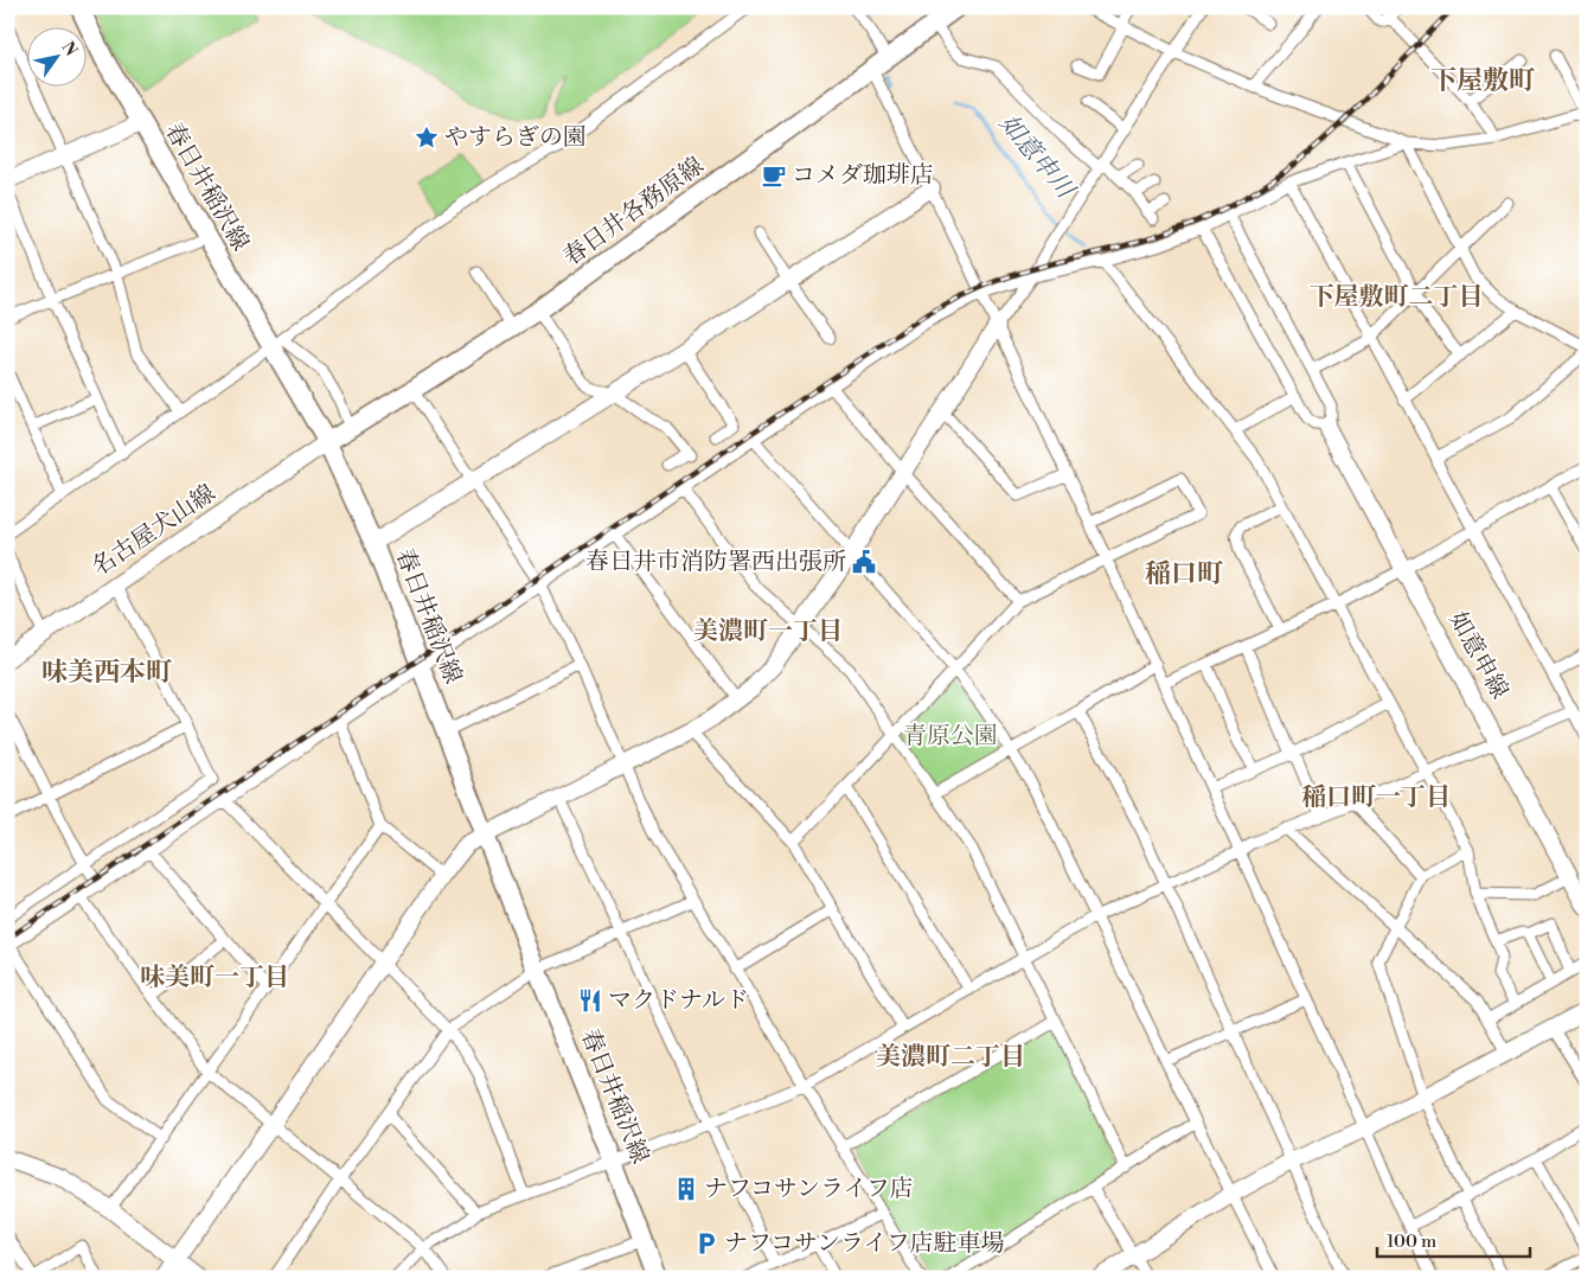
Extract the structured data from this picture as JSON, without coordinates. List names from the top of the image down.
{
  "streets": {
    "main road": ["春日井稲沢線", "春日井各務原線"],
    "street": ["名古屋犬山線", "如意申線"]
  },
  "crossings": [
    ["春日井稲沢線", "春日井各務原線"],
    ["春日井稲沢線", "名古屋犬山線"],
    ["春日井各務原線", "名古屋犬山線"]
  ],
  "districts": [
    "下屋敷町",
    "下屋敷町二丁目",
    "稲口町",
    "美濃町一丁目",
    "味美西本町",
    "稲口町一丁目",
    "味美町一丁目",
    "美濃町二丁目"
  ],
  "water": ["如意申川"],
  "parks": ["青原公園"],
  "places": {
    "place": ["やすらぎの園"],
    "cafe": ["コメダ珈琲店"],
    "public building": ["春日井市消防署西出張所"],
    "restaurant": ["マクドナルド"],
    "building": ["ナフコサンライフ店"],
    "parking": ["ナフコサンライフ店駐車場"]
  },
  "scale_bar": "100 m",
  "north": "top right"
}
